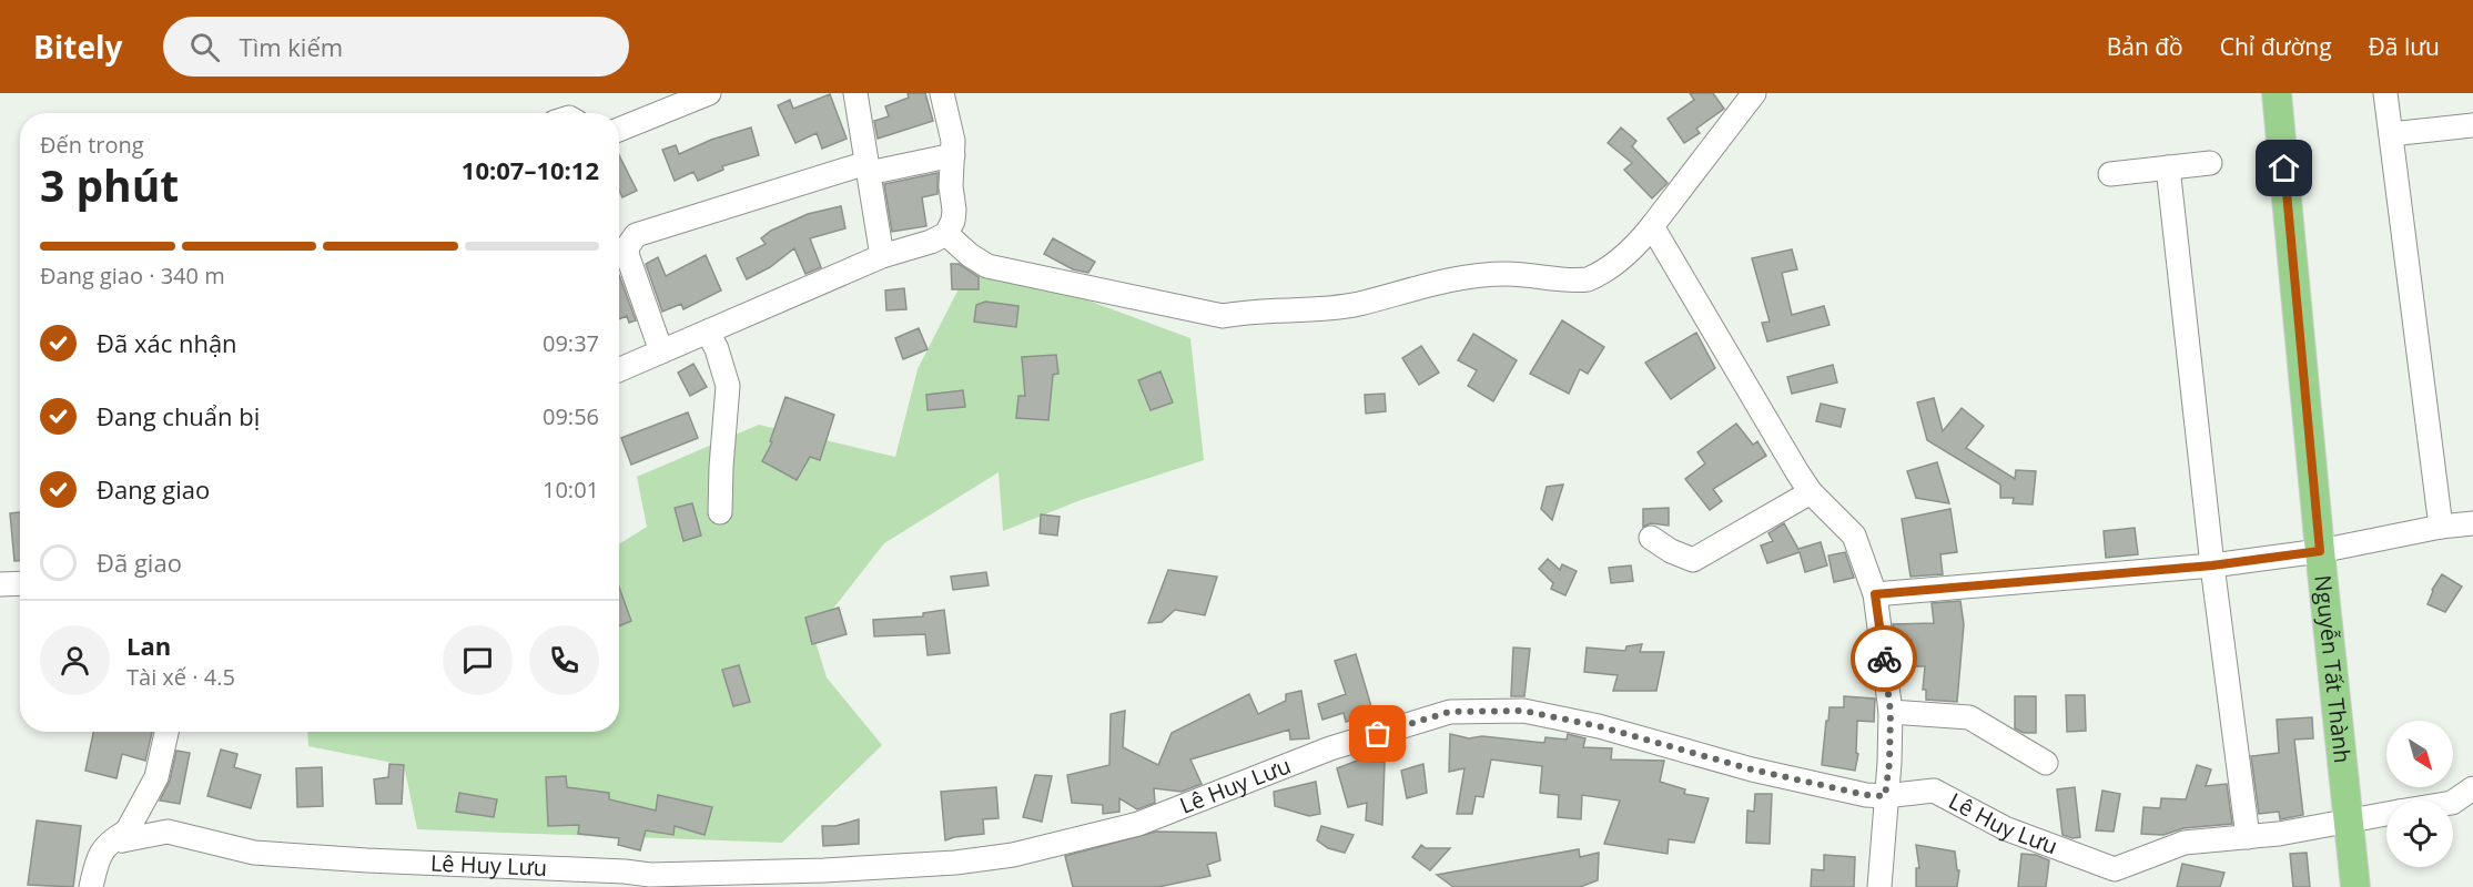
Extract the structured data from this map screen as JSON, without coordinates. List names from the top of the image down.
{
  "streets": {
    "main road": ["Nguyễn Tất Thành"],
    "street": ["Lê Huy Lưu"]
  },
  "crossings": [
    ["Nguyễn Tất Thành", "Lê Huy Lưu"]
  ],
  "north": "bottom right",
  "page": {
    "header": "Bitely",
    "search": "Tìm kiếm",
    "nav": ["Bản đồ", "Chỉ đường", "Đã lưu"],
    "heading": ["3 phút", "Đến trong", "10:07–10:12"],
    "panel": ["Lan", "Tài xế · 4.5"],
    "bar": "Đang giao · 340 m",
    "list": [
      ["Đã xác nhận", "09:37"],
      ["Đang chuẩn bị", "09:56"],
      ["Đang giao", "10:01"],
      "Đã giao"
    ]
  }
}
